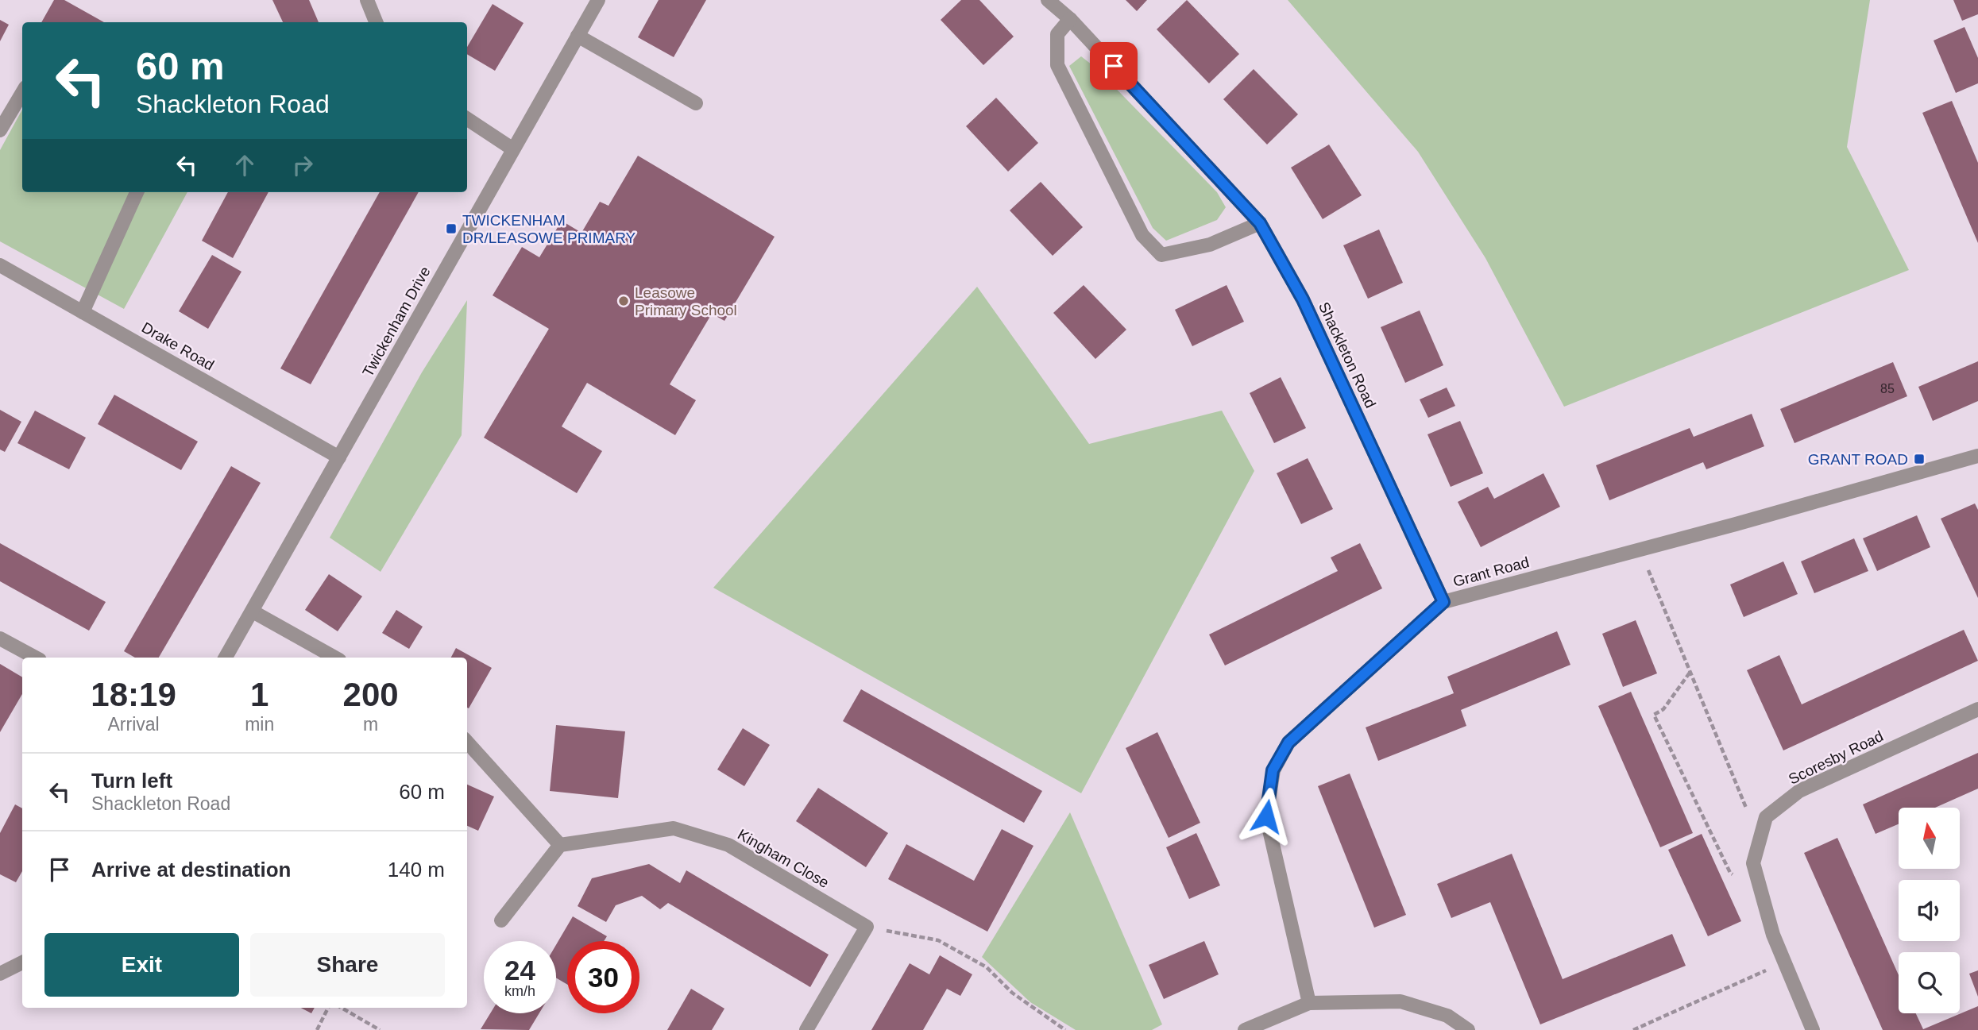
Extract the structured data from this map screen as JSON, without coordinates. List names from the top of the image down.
{
  "streets": {
    "street": [
      "Twickenham Drive",
      "Drake Road",
      "Shackleton Road",
      "Grant Road",
      "Scoresby Road",
      "Kingham Close"
    ]
  },
  "crossings": [
    ["Twickenham Drive", "Drake Road"],
    ["Shackleton Road", "Grant Road"]
  ],
  "places": {
    "transit": ["TWICKENHAM DR/LEASOWE PRIMARY", "GRANT ROAD"],
    "other": ["Leasowe Primary School"]
  },
  "house_numbers": ["85"],
  "north": "top",
  "page": {
    "turn": ["60 m", "Shackleton Road"],
    "eta": [
      "18:19",
      "Arrival",
      "1",
      "min",
      "200",
      "m"
    ],
    "list": [
      {
        "name": "Turn left",
        "note": "Shackleton Road",
        "value": "60 m"
      },
      {
        "name": "Arrive at destination",
        "value": "140 m"
      }
    ],
    "buttons": ["Exit", "Share"],
    "speed": "24 km/h",
    "limit": "30"
  }
}
